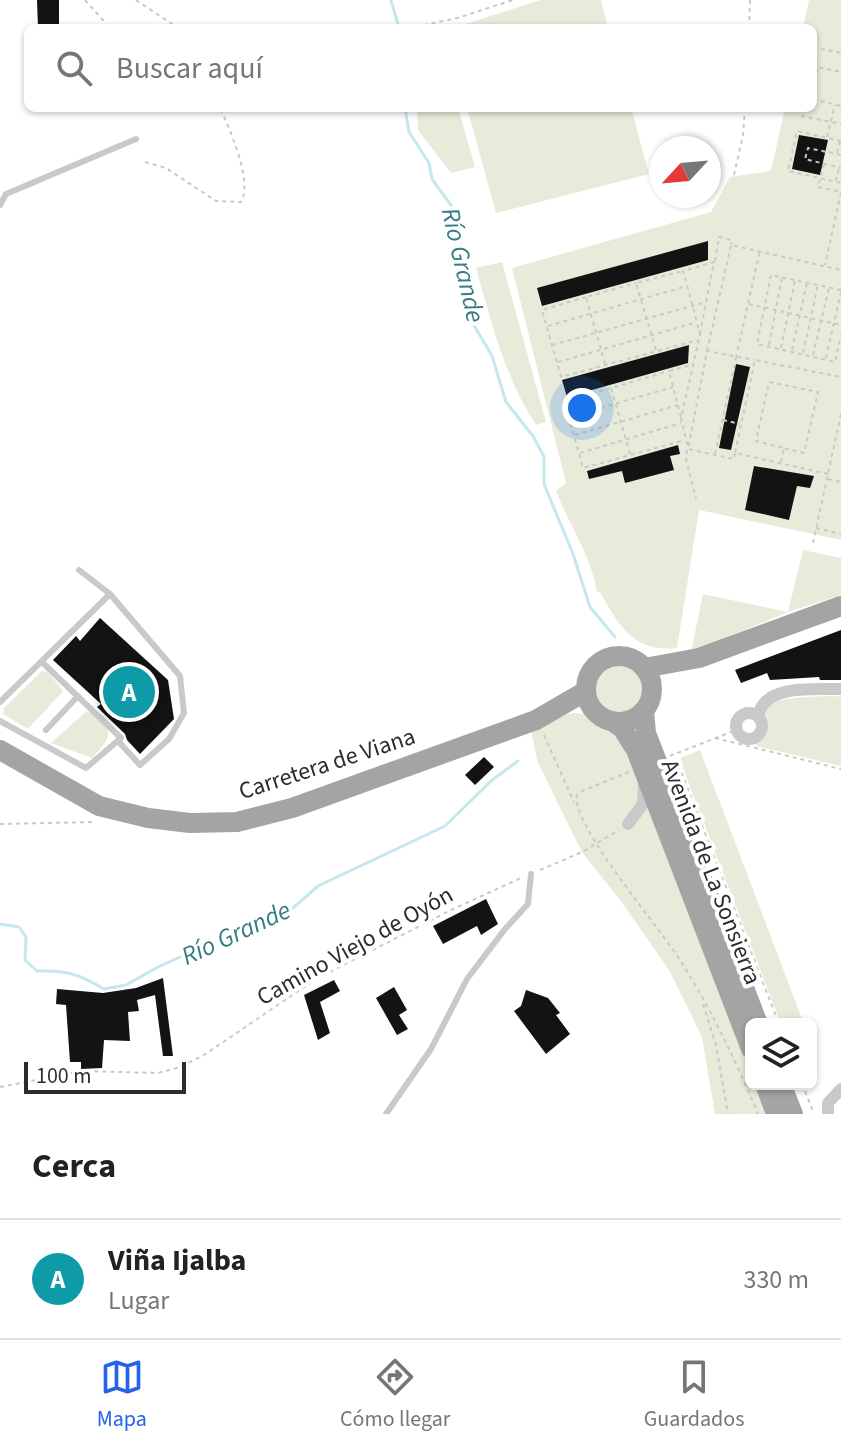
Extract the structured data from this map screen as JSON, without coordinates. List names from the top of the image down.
{
  "streets": {
    "main road": ["Carretera de Viana", "Avenida de La Sonsierra"],
    "path": ["Camino Viejo de Oyón"]
  },
  "crossings": [
    ["Carretera de Viana", "Avenida de La Sonsierra"]
  ],
  "water": ["Río Grande"],
  "scale_bar": "100 m",
  "north": "bottom left",
  "page": {
    "search": "Buscar aquí",
    "pins": "A",
    "scale": "100 m",
    "heading": "Cerca",
    "list": [
      {
        "mark": "A",
        "name": "Viña Ijalba",
        "note": "Lugar",
        "value": "330 m"
      }
    ],
    "nav": ["Mapa", "Cómo llegar", "Guardados"]
  }
}
